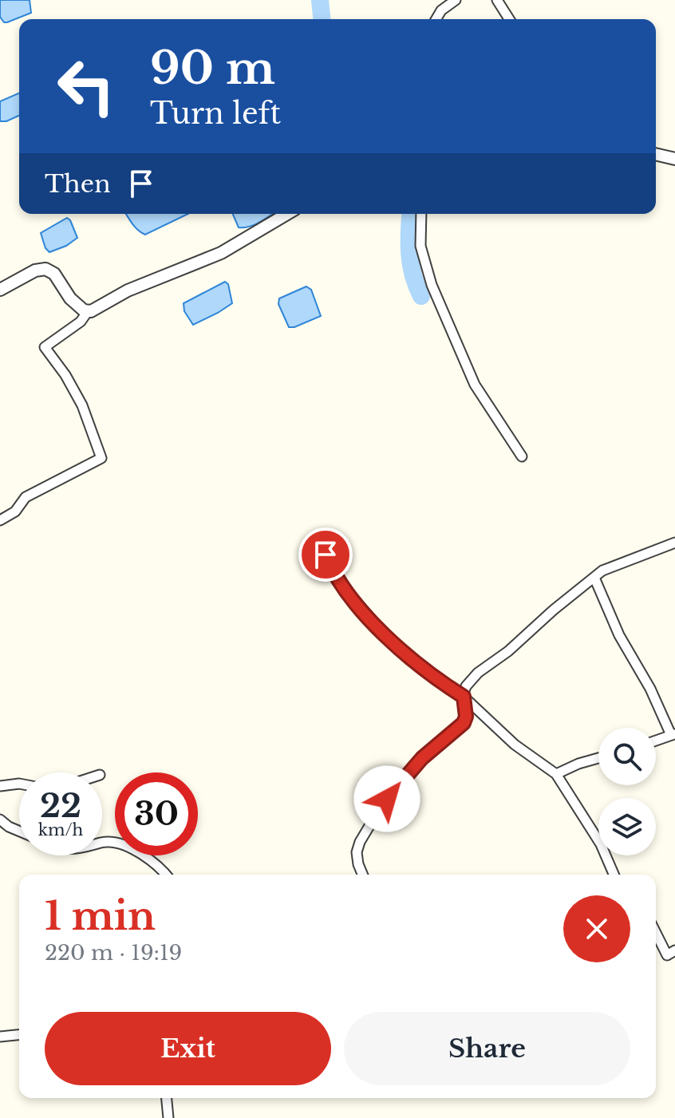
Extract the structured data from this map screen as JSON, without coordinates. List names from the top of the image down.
{
  "page": {
    "turn": ["90 m", "Turn left"],
    "then": "Then",
    "speed": "22 km/h",
    "limit": "30",
    "heading": ["1 min", "220 m · 19:19"],
    "buttons": ["Exit", "Share"]
  }
}
